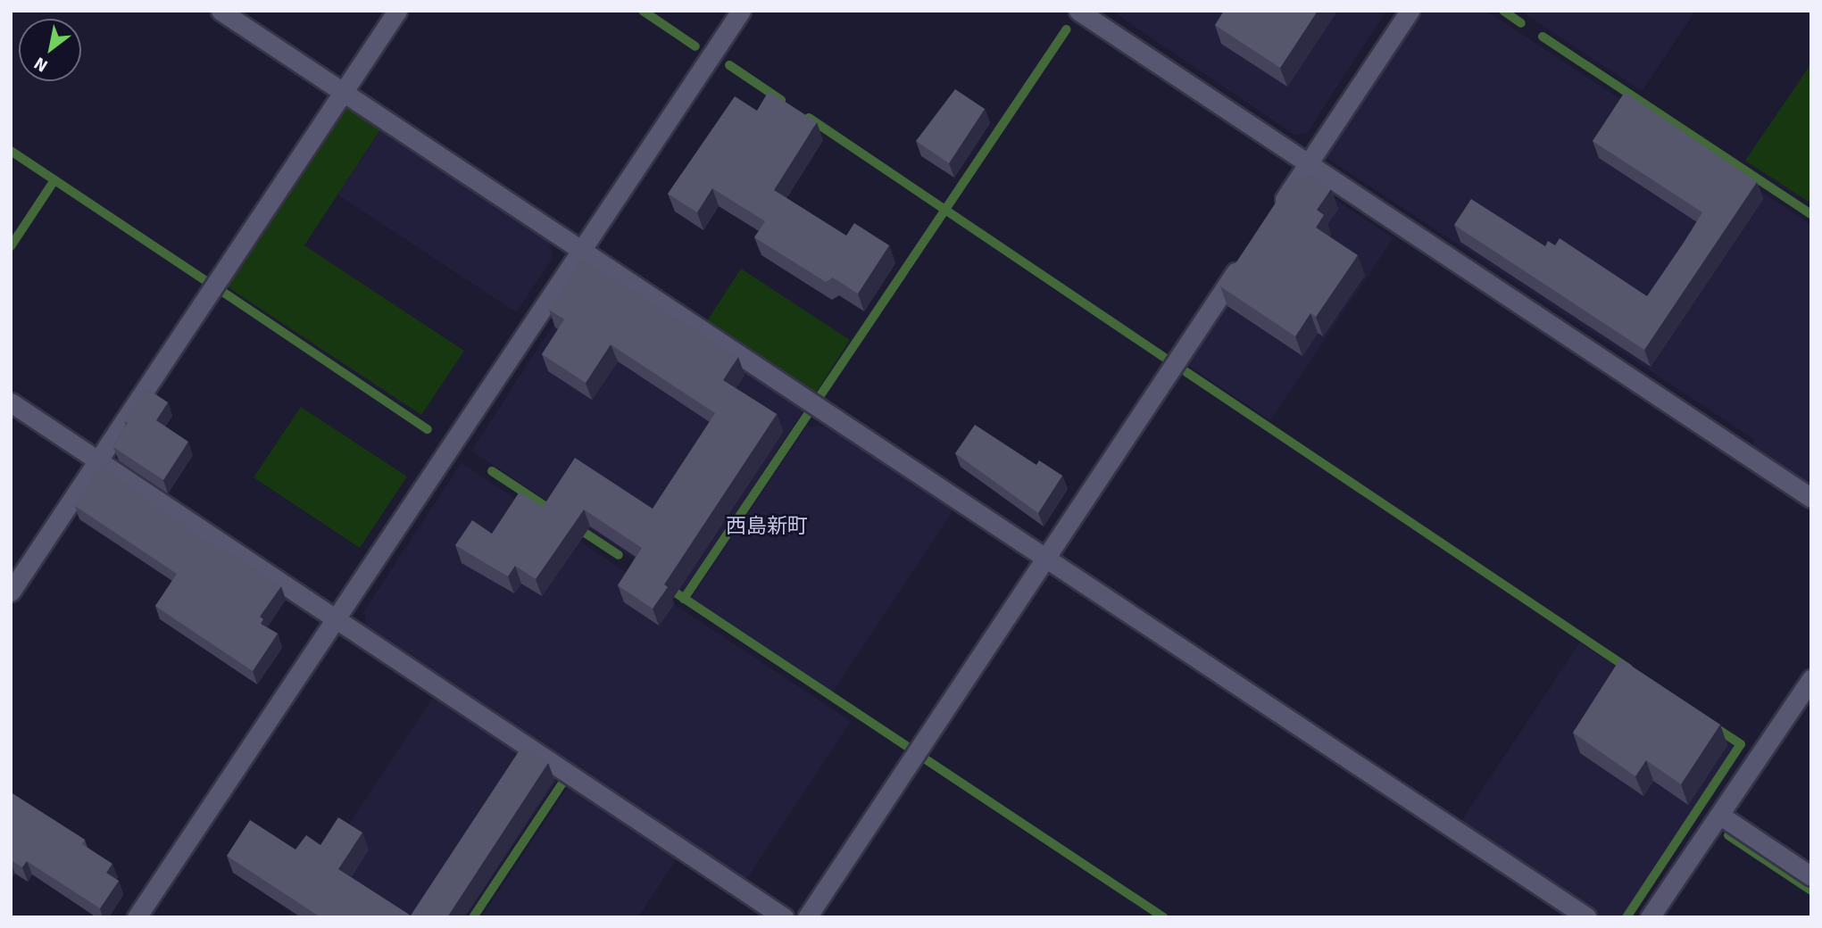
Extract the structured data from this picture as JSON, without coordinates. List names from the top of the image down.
{
  "districts": ["西島新町"],
  "north": "bottom left"
}
